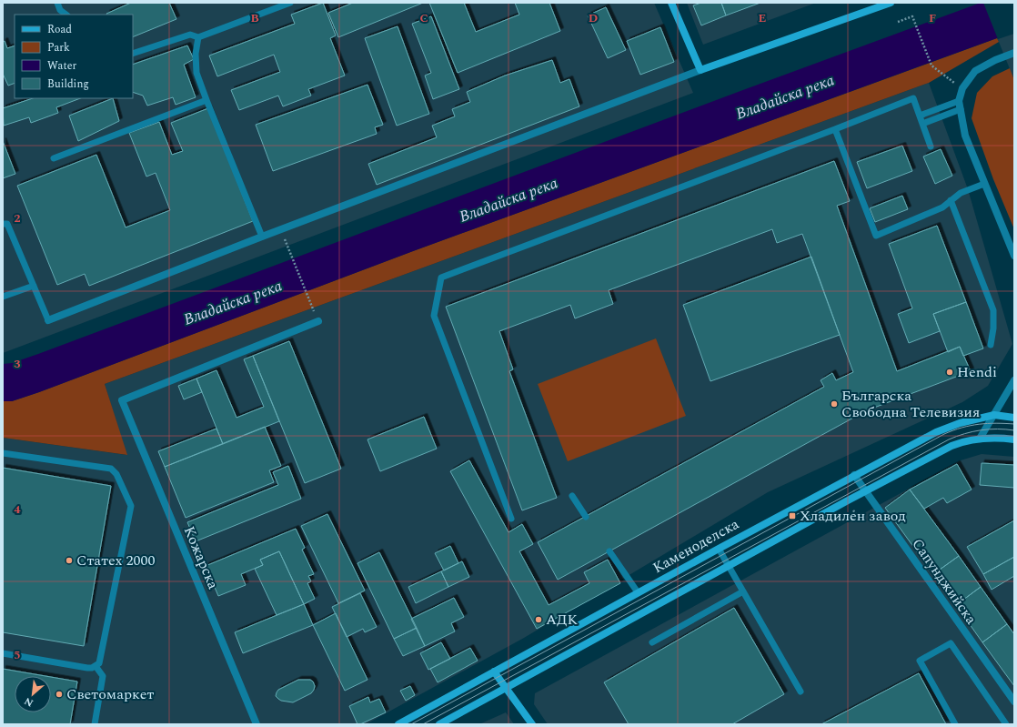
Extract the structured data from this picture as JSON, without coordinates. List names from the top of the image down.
{
  "streets": {
    "main road": ["Каменоделска"],
    "street": ["Кожарска", "Сапунджийска"]
  },
  "crossings": [
    ["Каменоделска", "Сапунджийска"]
  ],
  "water": ["Владайска река"],
  "places": {
    "other": [
      "Hendi",
      "Българска Свободна Телевизия",
      "Статех 2000",
      "АДК",
      "Светомаркет"
    ],
    "transit": ["Хладилен завод"]
  },
  "legend": [
    "Road",
    "Park",
    "Water",
    "Building"
  ],
  "north": "bottom left",
  "grid": {
    "columns": [
      "B",
      "C",
      "D",
      "E",
      "F"
    ],
    "rows": [
      "2",
      "3",
      "4",
      "5"
    ]
  }
}
